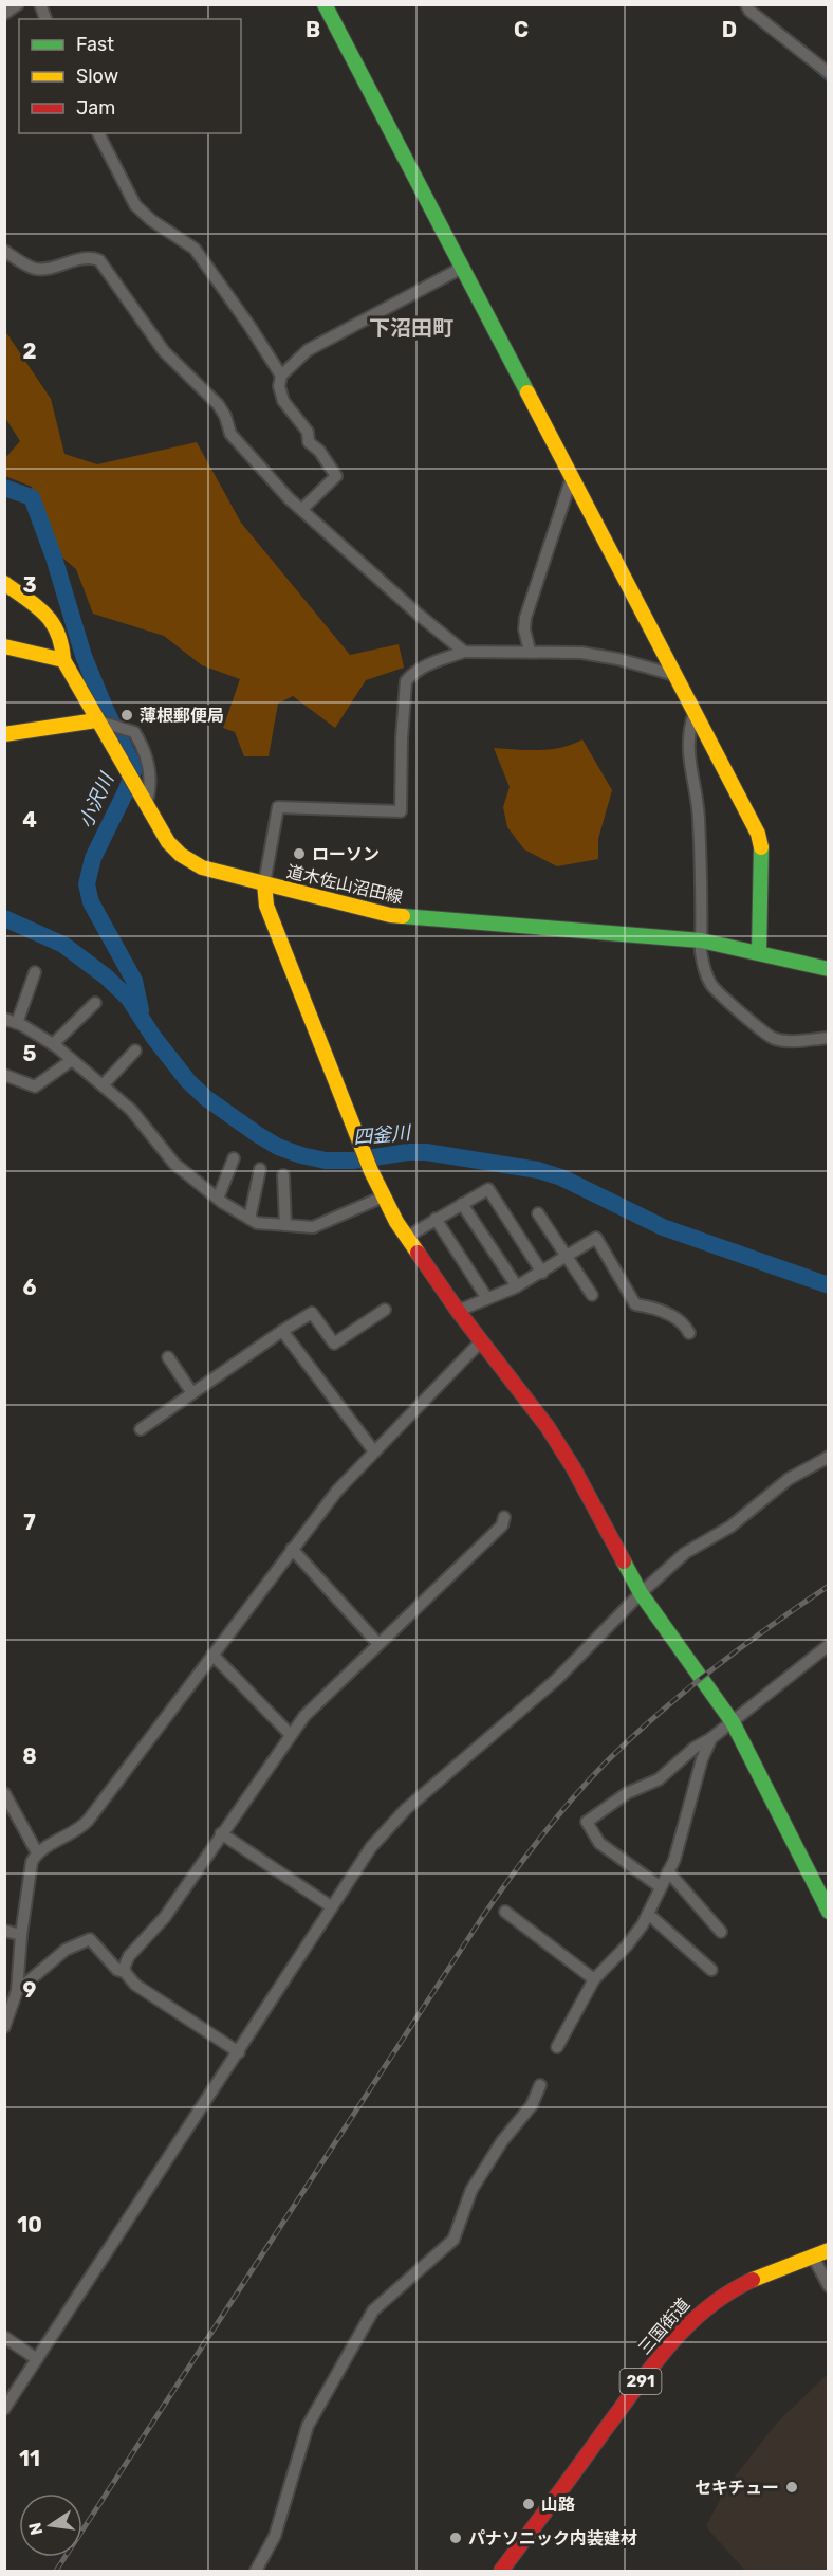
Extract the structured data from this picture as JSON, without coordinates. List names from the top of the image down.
{
  "streets": {
    "main road": ["道木佐山沼田線", "三国街道", "291"]
  },
  "districts": ["下沼田町"],
  "water": ["小沢川", "四釜川"],
  "places": [
    "薄根郵便局",
    "ローソン",
    "セキチュー",
    "山路",
    "パナソニック内装建材"
  ],
  "legend": ["Fast", "Slow", "Jam"],
  "north": "left",
  "grid": {
    "columns": ["B", "C", "D"],
    "rows": [
      "2",
      "3",
      "4",
      "5",
      "6",
      "7",
      "8",
      "9",
      "10",
      "11"
    ]
  }
}
